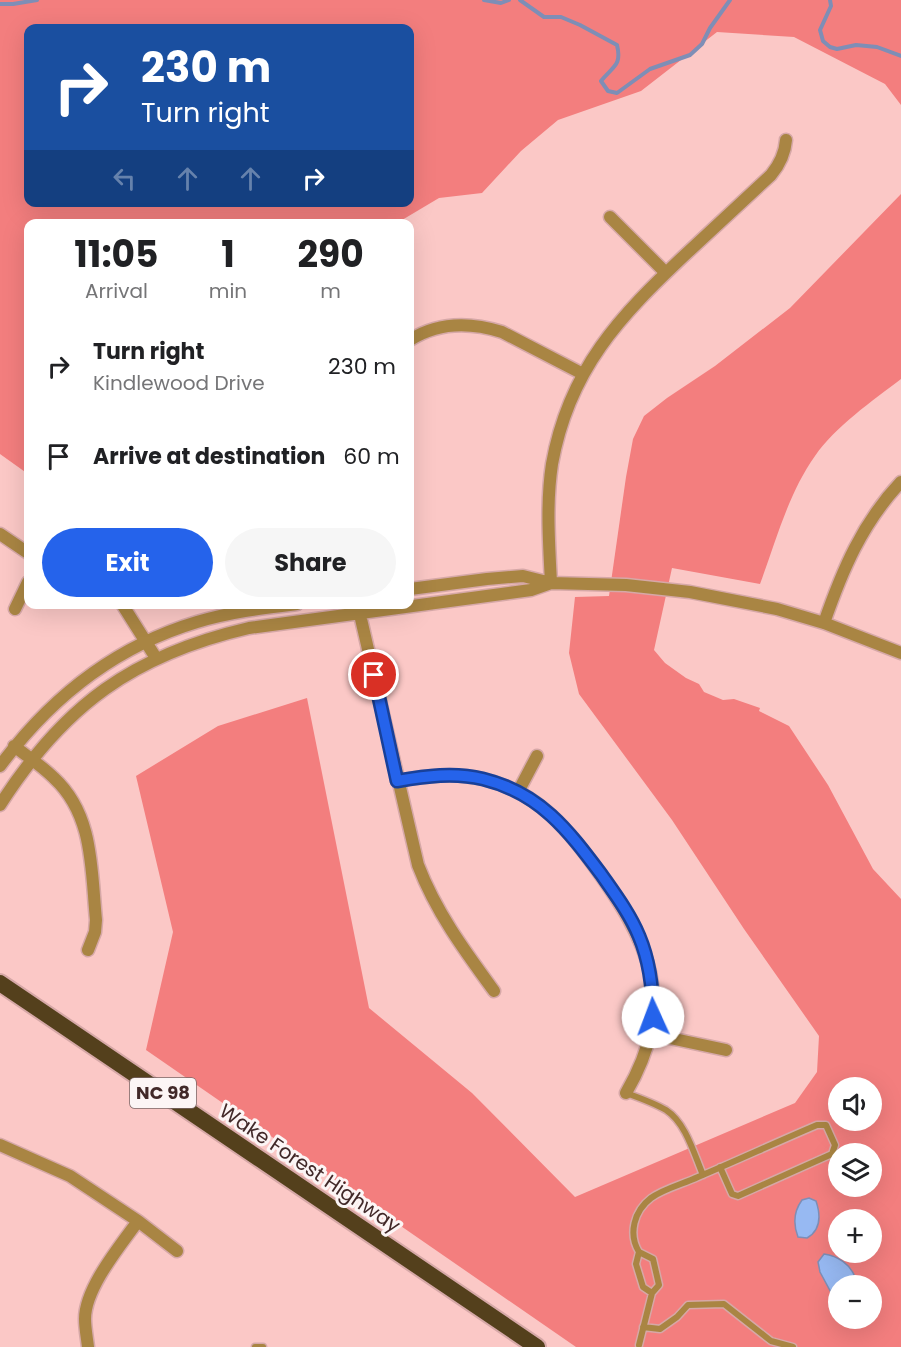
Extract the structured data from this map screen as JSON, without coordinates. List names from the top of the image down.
{
  "streets": {
    "highway": ["NC 98", "Wake Forest Highway"]
  },
  "page": {
    "turn": ["230 m", "Turn right"],
    "eta": [
      "11:05",
      "Arrival",
      "1",
      "min",
      "290",
      "m"
    ],
    "list": [
      {
        "name": "Turn right",
        "note": "Kindlewood Drive",
        "value": "230 m"
      },
      {
        "name": "Arrive at destination",
        "value": "60 m"
      }
    ],
    "buttons": ["Exit", "Share"],
    "map_buttons": ["+", "−"]
  }
}
